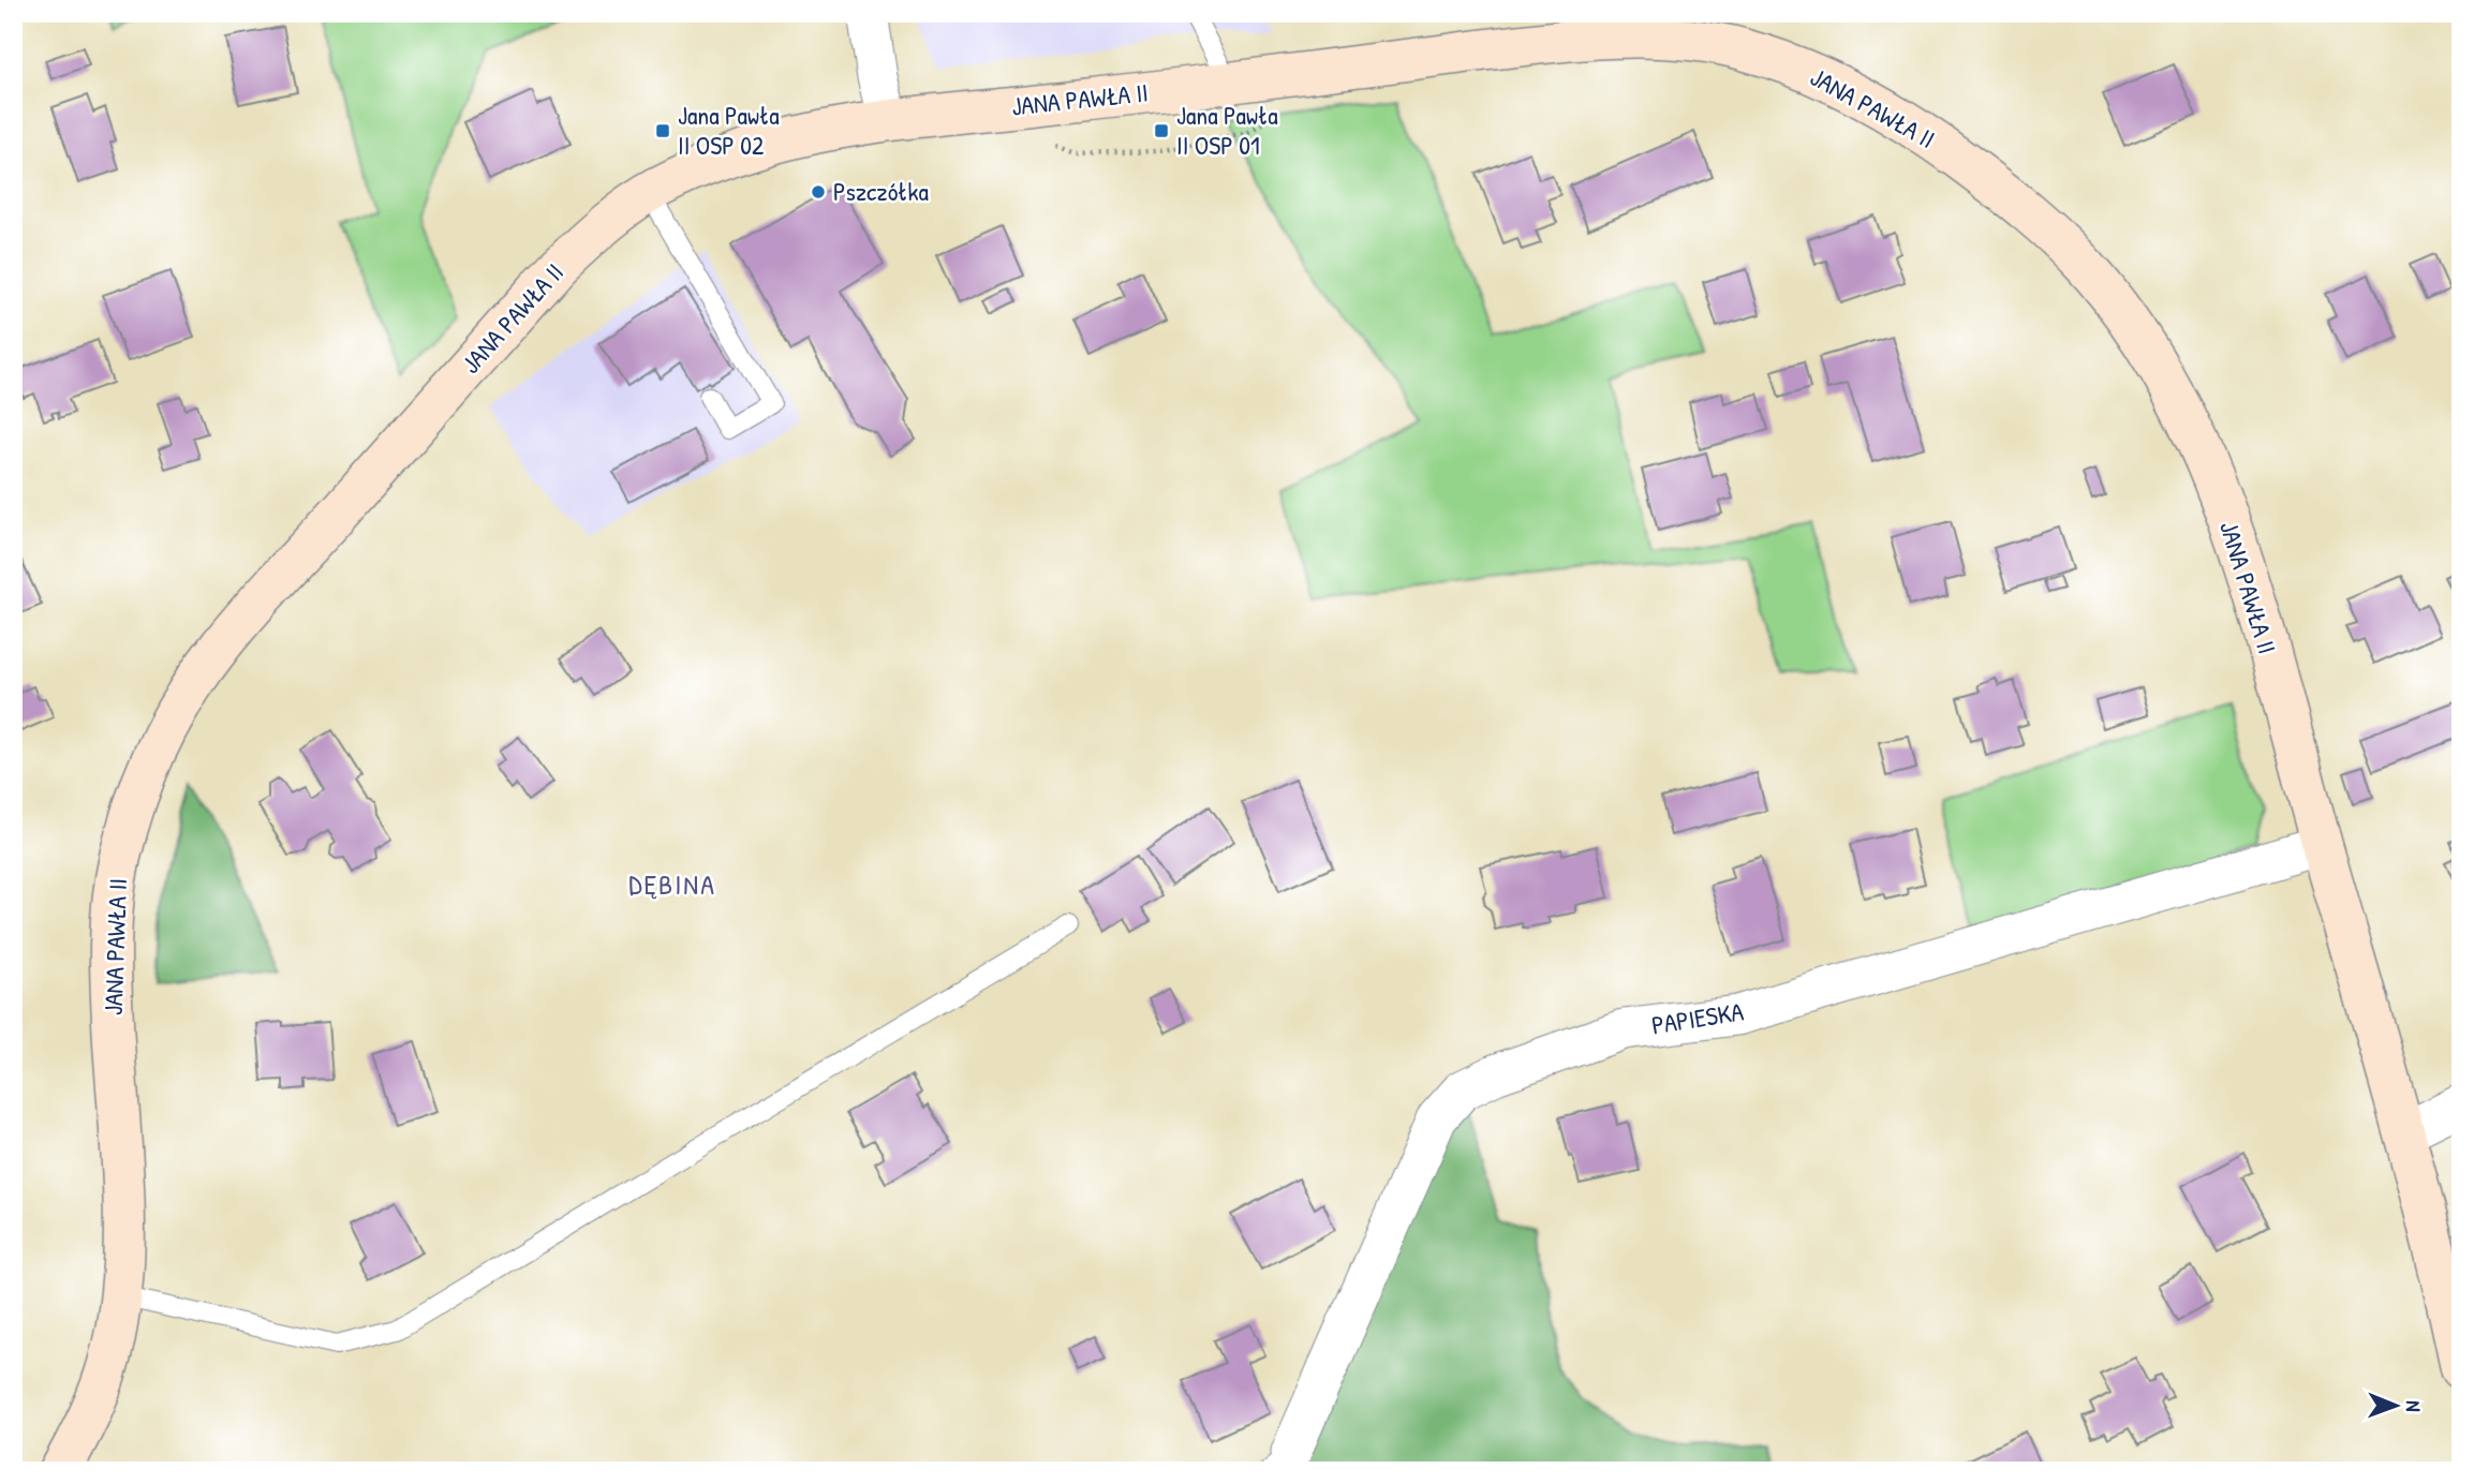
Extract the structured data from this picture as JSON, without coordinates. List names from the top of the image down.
{
  "streets": {
    "street": ["JANA PAWŁA II", "PAPIESKA"]
  },
  "crossings": [
    ["JANA PAWŁA II", "PAPIESKA"]
  ],
  "districts": ["DĘBINA"],
  "places": {
    "transit": ["Jana Pawła II OSP 02", "Jana Pawła II OSP 01"],
    "other": ["Pszczółka"]
  },
  "north": "right"
}
